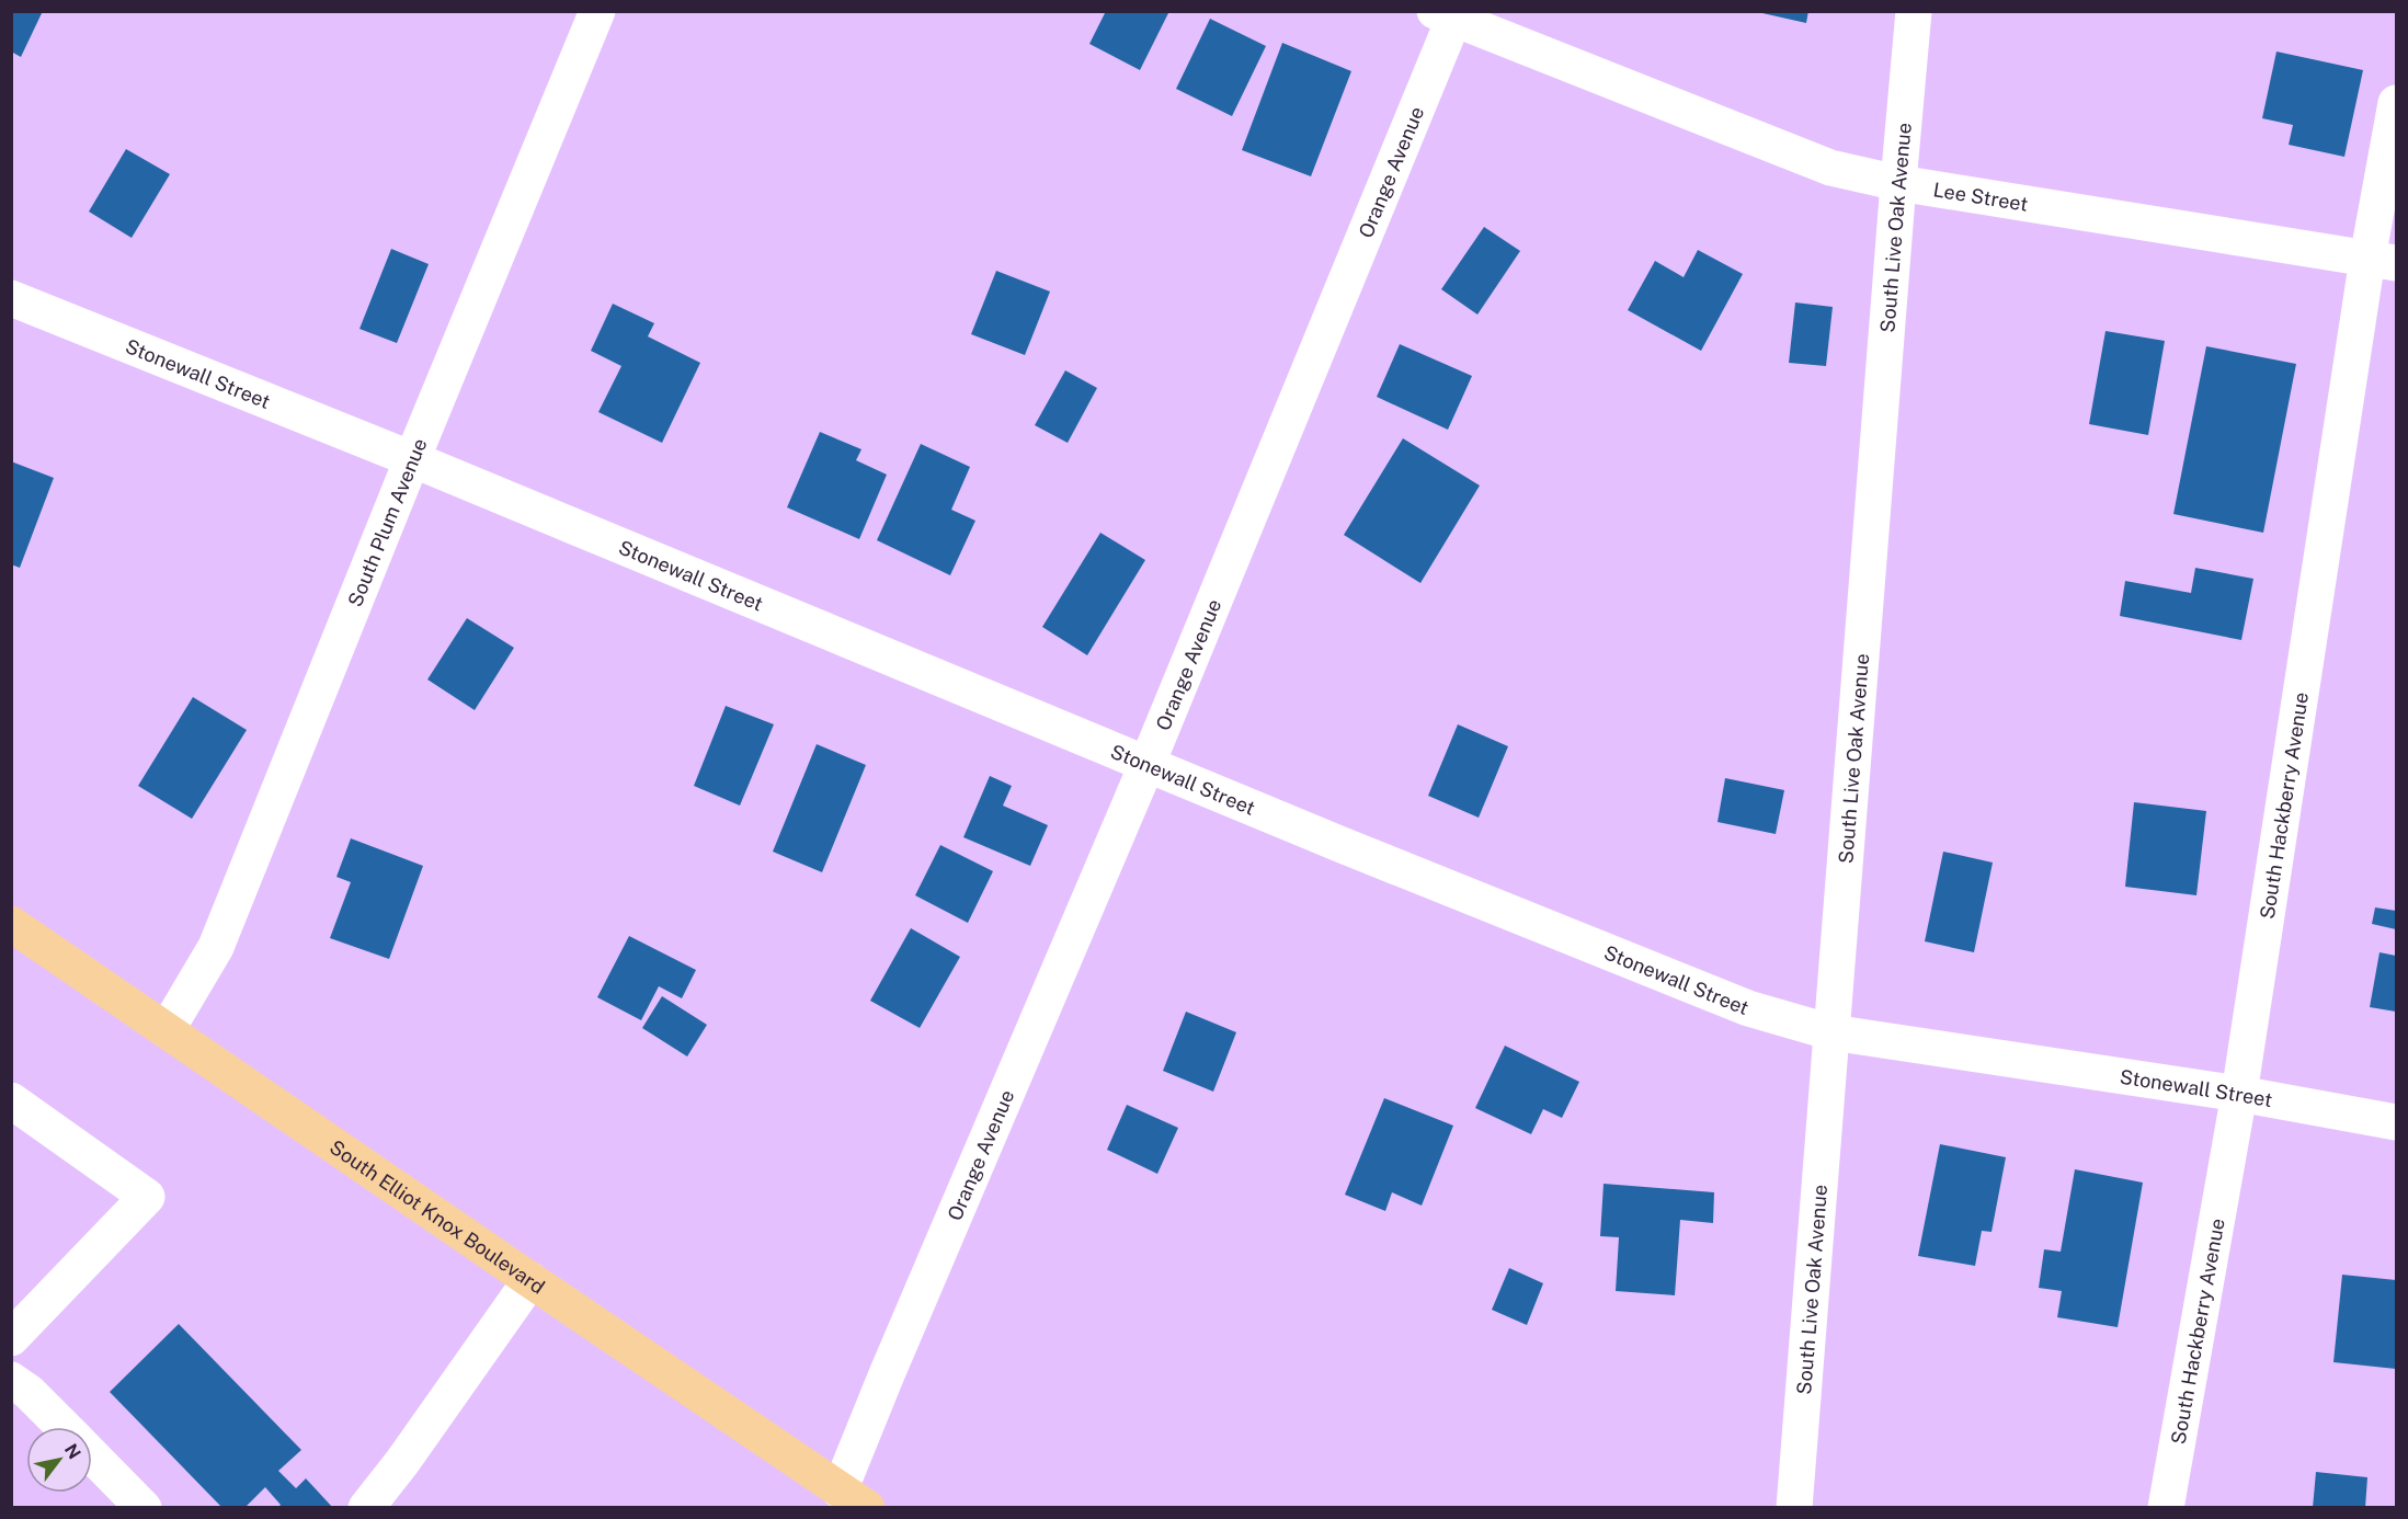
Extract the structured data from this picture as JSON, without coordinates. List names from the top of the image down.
{
  "streets": {
    "main road": ["South Elliot Knox Boulevard"],
    "street": [
      "Orange Avenue",
      "Lee Street",
      "South Live Oak Avenue",
      "Stonewall Street",
      "South Plum Avenue",
      "South Hackberry Avenue"
    ]
  },
  "crossings": [
    ["Orange Avenue", "Lee Street"],
    ["Orange Avenue", "Stonewall Street"],
    ["Orange Avenue", "South Elliot Knox Boulevard"],
    ["Lee Street", "South Live Oak Avenue"],
    ["Lee Street", "South Hackberry Avenue"],
    ["South Live Oak Avenue", "Stonewall Street"],
    ["Stonewall Street", "South Plum Avenue"],
    ["Stonewall Street", "South Hackberry Avenue"],
    ["South Plum Avenue", "South Elliot Knox Boulevard"]
  ],
  "north": "top right"
}
